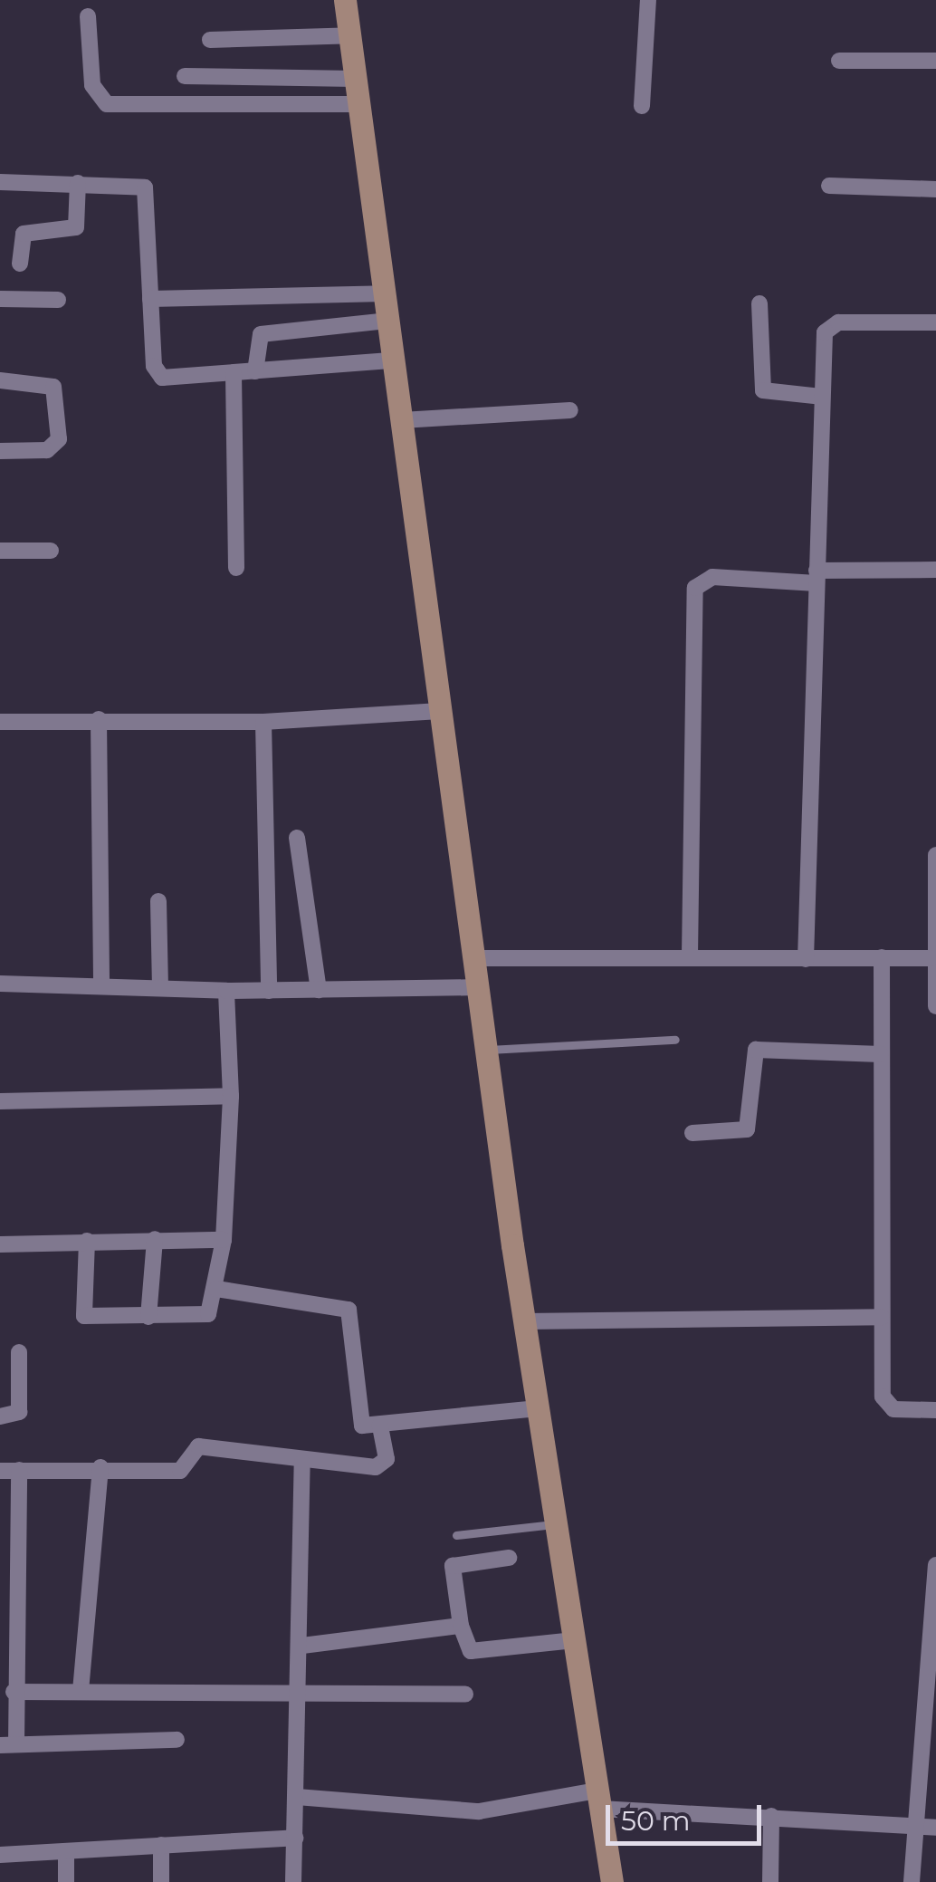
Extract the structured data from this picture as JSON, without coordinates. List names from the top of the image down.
{
  "scale_bar": "50 m"
}
